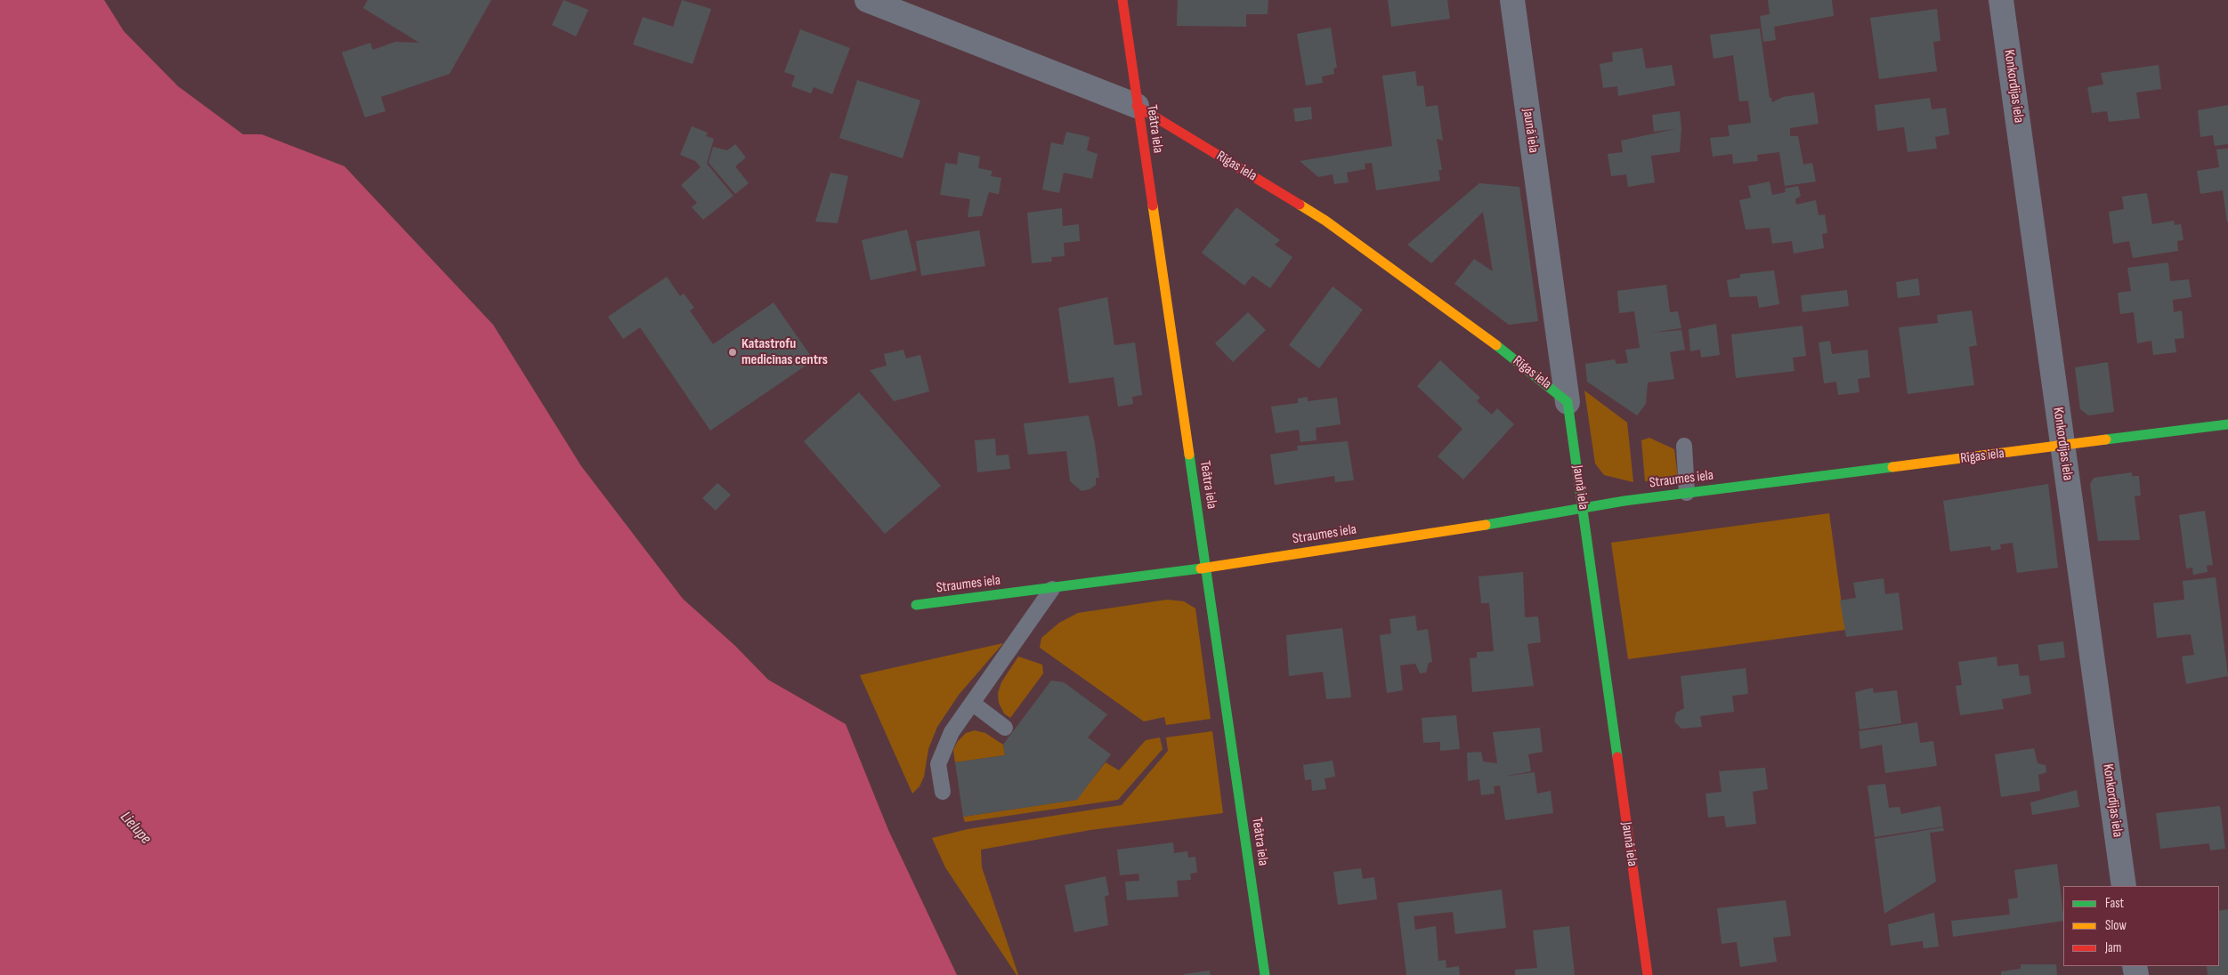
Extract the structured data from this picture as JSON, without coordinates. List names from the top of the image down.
{
  "streets": {
    "street": [
      "Konkordijas iela",
      "Teātra iela",
      "Jaunā iela",
      "Rīgas iela",
      "Straumes iela"
    ]
  },
  "crossings": [
    ["Konkordijas iela", "Rīgas iela"],
    ["Teātra iela", "Rīgas iela"],
    ["Teātra iela", "Straumes iela"],
    ["Jaunā iela", "Rīgas iela"],
    ["Jaunā iela", "Straumes iela"],
    ["Rīgas iela", "Straumes iela"]
  ],
  "water": ["Lielupe"],
  "places": ["Katastrofu medicīnas centrs"],
  "legend": ["Fast", "Slow", "Jam"]
}
